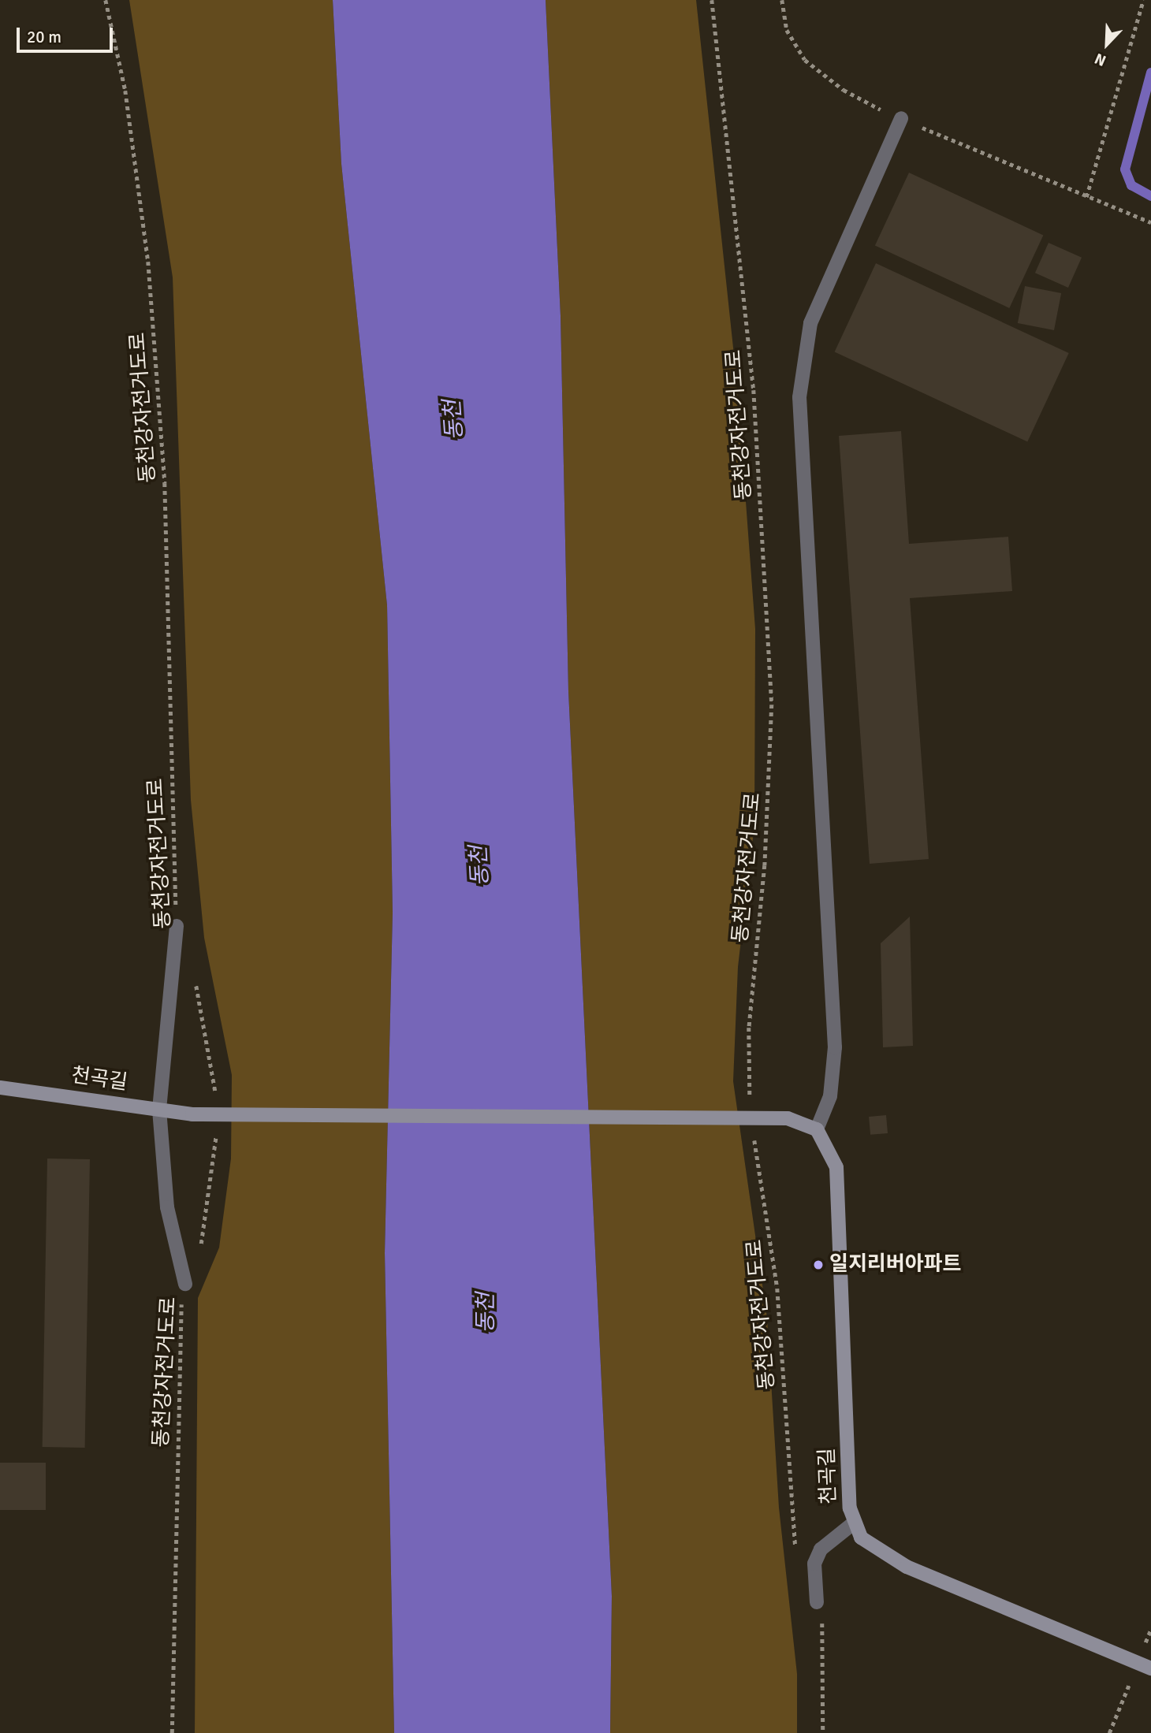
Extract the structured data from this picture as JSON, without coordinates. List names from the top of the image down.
{
  "streets": {
    "street": ["천곡길"],
    "path": ["동천강자전거도로"]
  },
  "water": ["동천"],
  "places": ["일지리버아파트"],
  "scale_bar": "20 m",
  "north": "bottom left"
}
